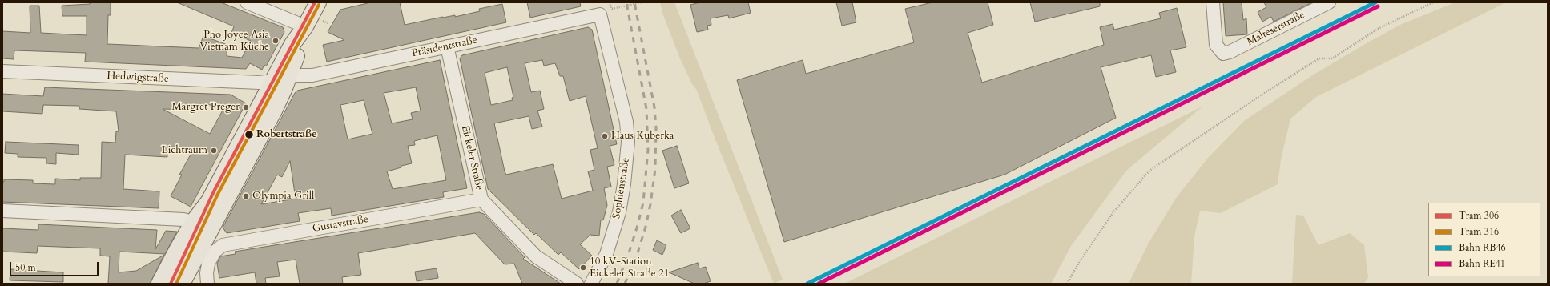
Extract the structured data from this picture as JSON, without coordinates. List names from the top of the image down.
{
  "streets": {
    "street": [
      "Malteserstraße",
      "Präsidentstraße",
      "Hedwigstraße",
      "Eickeler Straße",
      "Sophienstraße",
      "Gustavstraße"
    ]
  },
  "crossings": [
    ["Präsidentstraße", "Eickeler Straße"],
    ["Präsidentstraße", "Sophienstraße"],
    ["Eickeler Straße", "Gustavstraße"]
  ],
  "places": [
    "Pho Joyce Asia Vietnam Küche",
    "Margret Preger",
    "Robertstraße",
    "Haus Kuberka",
    "Lichtraum",
    "Olympia Grill",
    "10 kV-Station Eickeler Straße 21"
  ],
  "lines": [
    "tram line 306",
    "rail line RB46",
    "tram line 316",
    "rail line RE41"
  ],
  "legend": [
    "Tram 306",
    "Tram 316",
    "Bahn RB46",
    "Bahn RE41"
  ],
  "scale_bar": "50 m"
}
